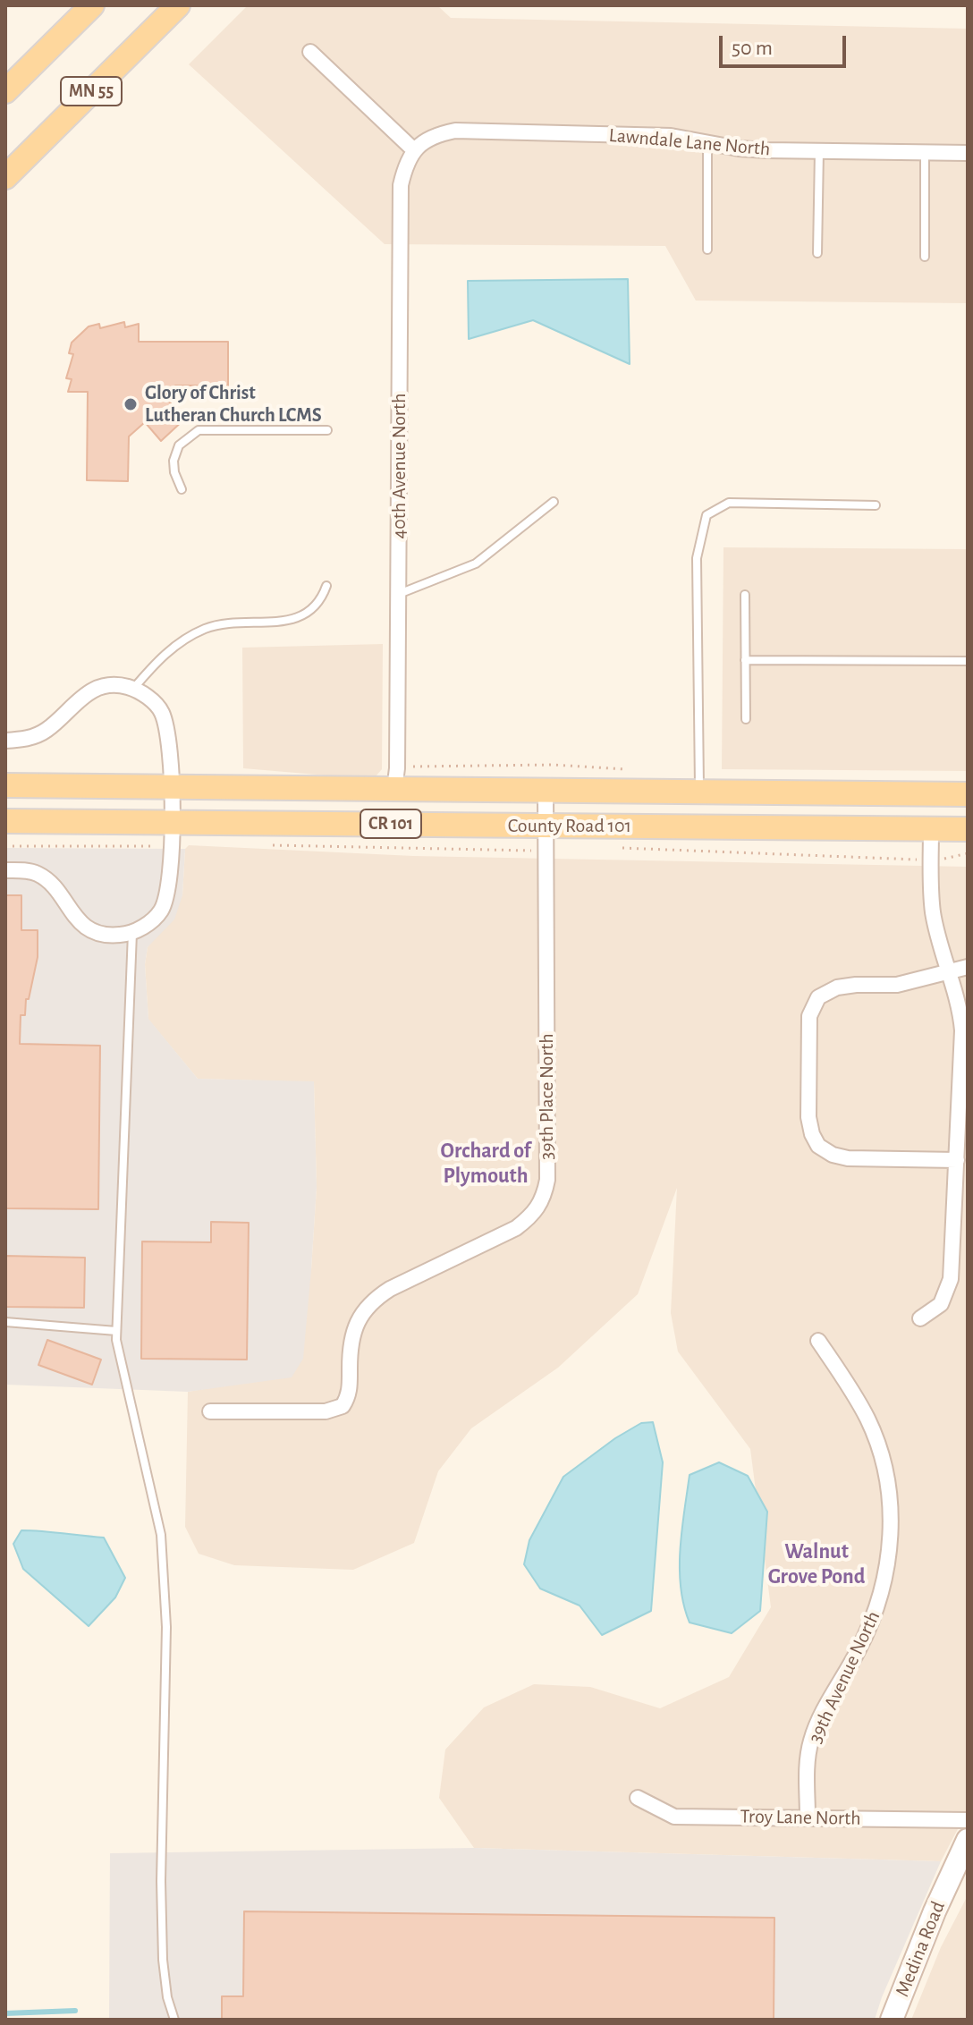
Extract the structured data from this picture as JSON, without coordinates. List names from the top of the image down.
{
  "streets": {
    "main road": ["MN 55", "CR 101", "County Road 101"],
    "street": [
      "Lawndale Lane North",
      "40th Avenue North",
      "39th Place North",
      "39th Avenue North",
      "Troy Lane North",
      "Medina Road"
    ]
  },
  "crossings": [
    ["Lawndale Lane North", "40th Avenue North"],
    ["40th Avenue North", "County Road 101"],
    ["County Road 101", "39th Place North"],
    ["39th Avenue North", "Troy Lane North"]
  ],
  "districts": ["Orchard of Plymouth", "Walnut Grove Pond"],
  "places": ["Glory of Christ Lutheran Church LCMS"],
  "scale_bar": "50 m"
}
